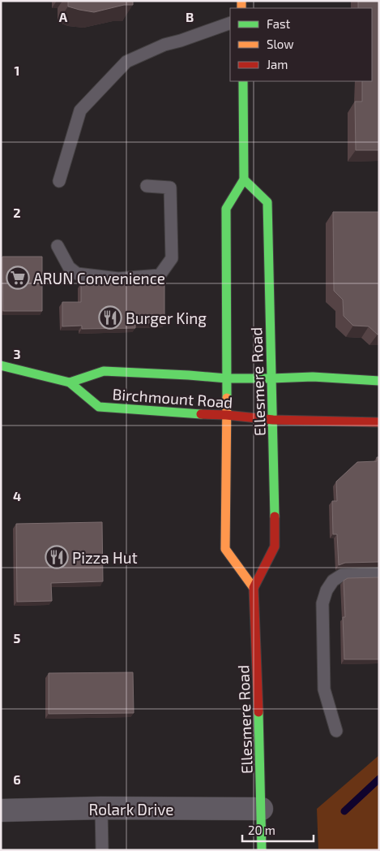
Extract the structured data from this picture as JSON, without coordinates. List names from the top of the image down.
{
  "streets": {
    "main road": ["Ellesmere Road", "Birchmount Road"],
    "street": ["Rolark Drive"]
  },
  "crossings": [
    ["Ellesmere Road", "Birchmount Road"],
    ["Ellesmere Road", "Rolark Drive"]
  ],
  "places": {
    "supermarket": ["ARUN Convenience"],
    "restaurant": ["Burger King", "Pizza Hut"]
  },
  "legend": ["Fast", "Slow", "Jam"],
  "scale_bar": "20 m",
  "grid": {
    "columns": ["A", "B"],
    "rows": [
      "1",
      "2",
      "3",
      "4",
      "5",
      "6"
    ]
  }
}
